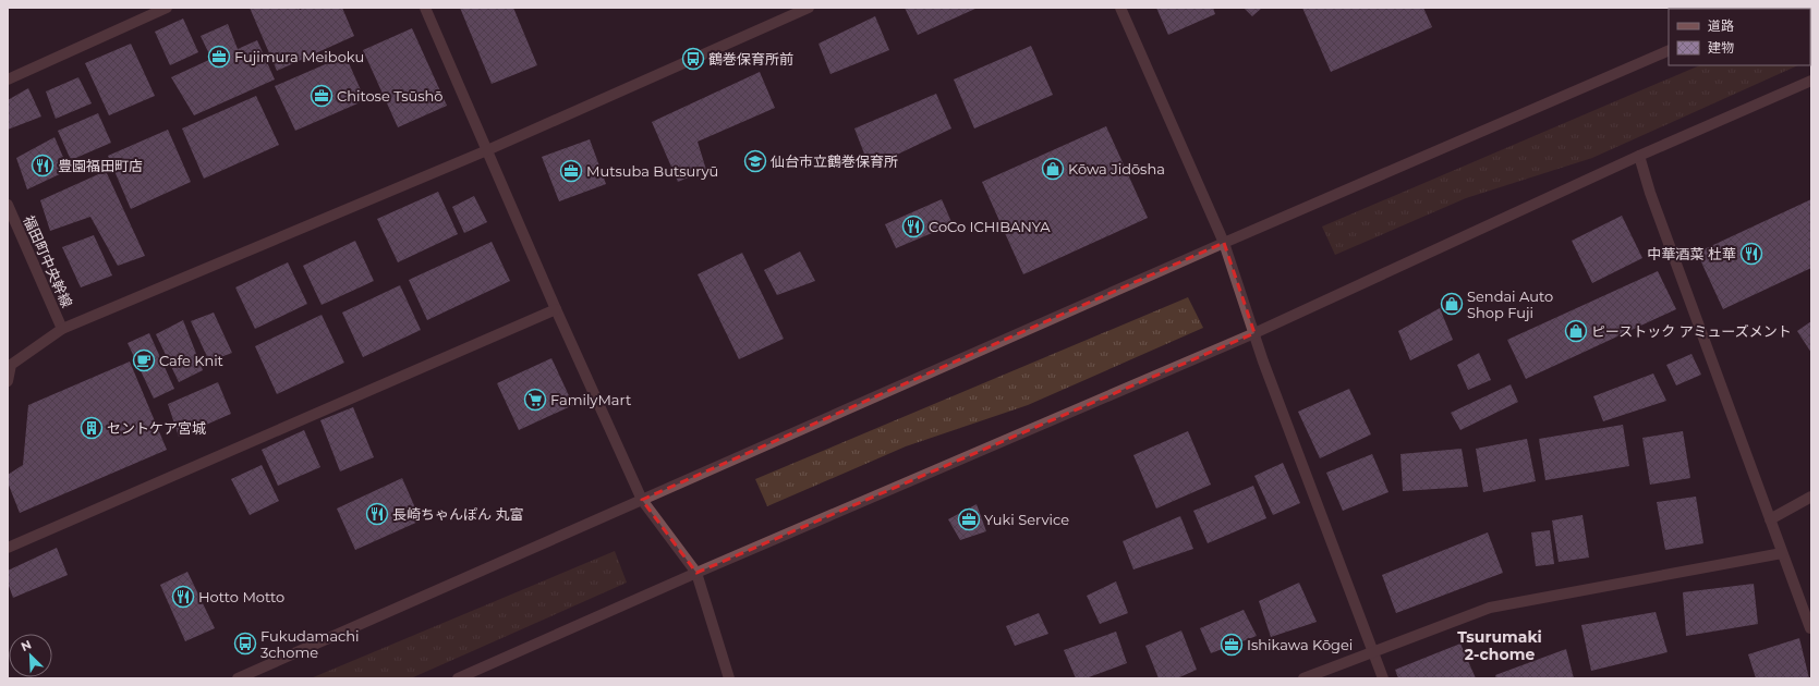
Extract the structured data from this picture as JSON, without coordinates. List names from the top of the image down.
{
  "streets": {
    "street": ["福田町中央幹線"]
  },
  "districts": ["Tsurumaki 2-chome"],
  "places": {
    "office": [
      "Fujimura Meiboku",
      "Chitose Tsūshō",
      "Mutsuba Butsuryū",
      "Yuki Service",
      "Ishikawa Kōgei"
    ],
    "bus stop": ["鶴巻保育所前", "Fukudamachi 3chome"],
    "school or university": ["仙台市立鶴巻保育所"],
    "restaurant": [
      "豊園福田町店",
      "CoCo ICHIBANYA",
      "中華酒菜 杜華",
      "長崎ちゃんぽん 丸富",
      "Hotto Motto"
    ],
    "shop": ["Kōwa Jidōsha", "Sendai Auto Shop Fuji", "ピーストック アミューズメント"],
    "cafe": ["Cafe Knit"],
    "supermarket": ["FamilyMart"],
    "building": ["セントケア宮城"]
  },
  "legend": ["道路", "建物"],
  "north": "top left"
}
